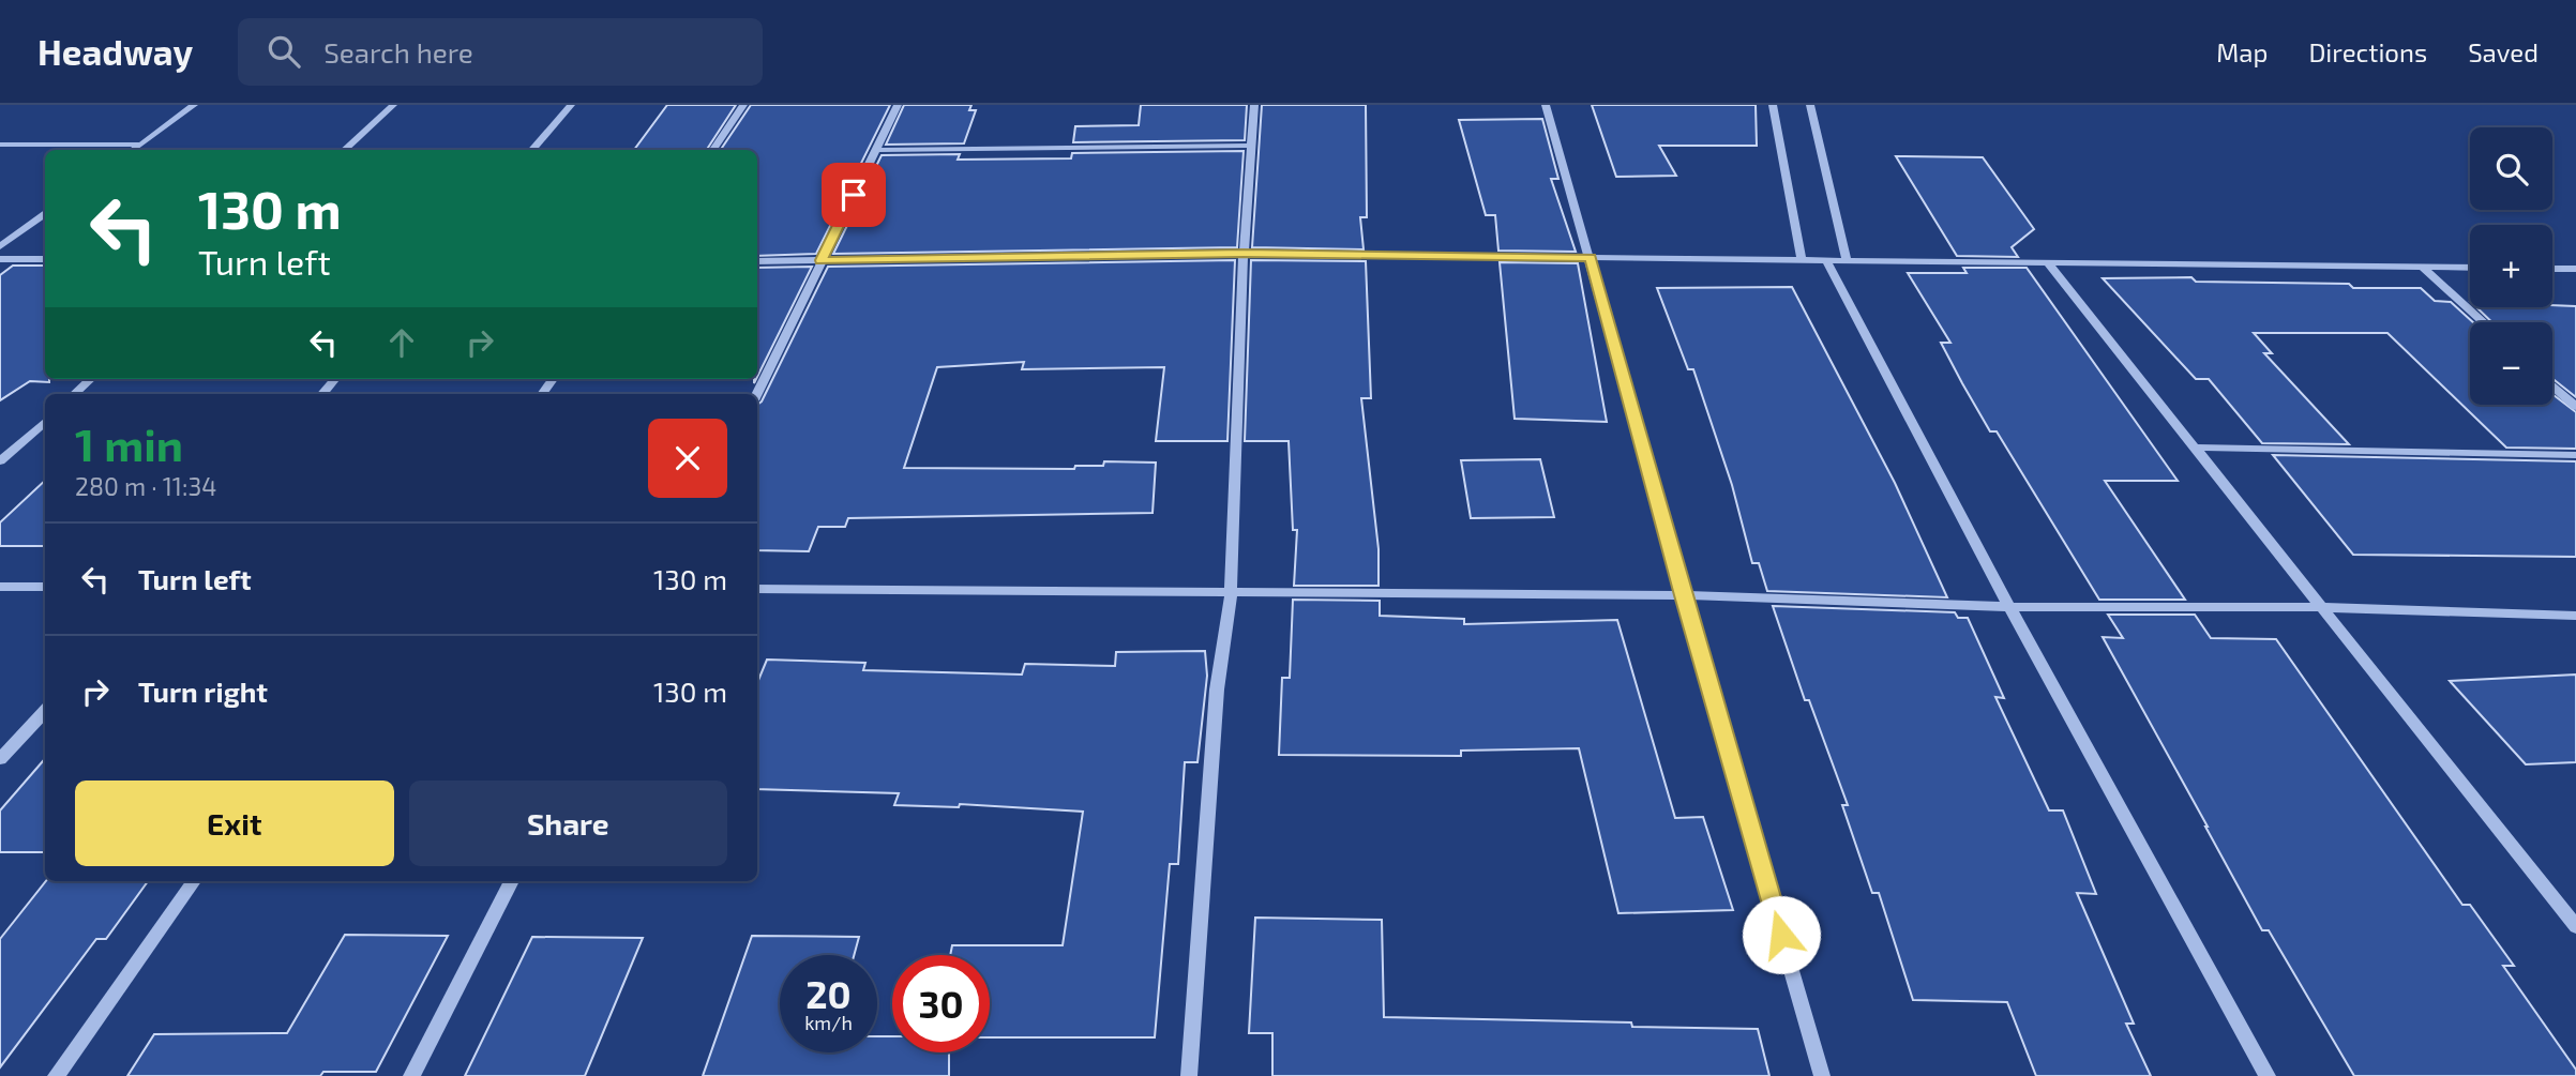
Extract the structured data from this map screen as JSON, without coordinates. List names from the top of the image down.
{
  "page": {
    "header": "Headway",
    "search": "Search here",
    "nav": ["Map", "Directions", "Saved"],
    "map_buttons": ["+", "−"],
    "turn": ["130 m", "Turn left"],
    "heading": ["1 min", "280 m · 11:34"],
    "list": [
      {
        "name": "Turn left",
        "value": "130 m"
      },
      {
        "name": "Turn right",
        "value": "130 m"
      }
    ],
    "buttons": ["Exit", "Share"],
    "speed": "20 km/h",
    "limit": "30"
  }
}
